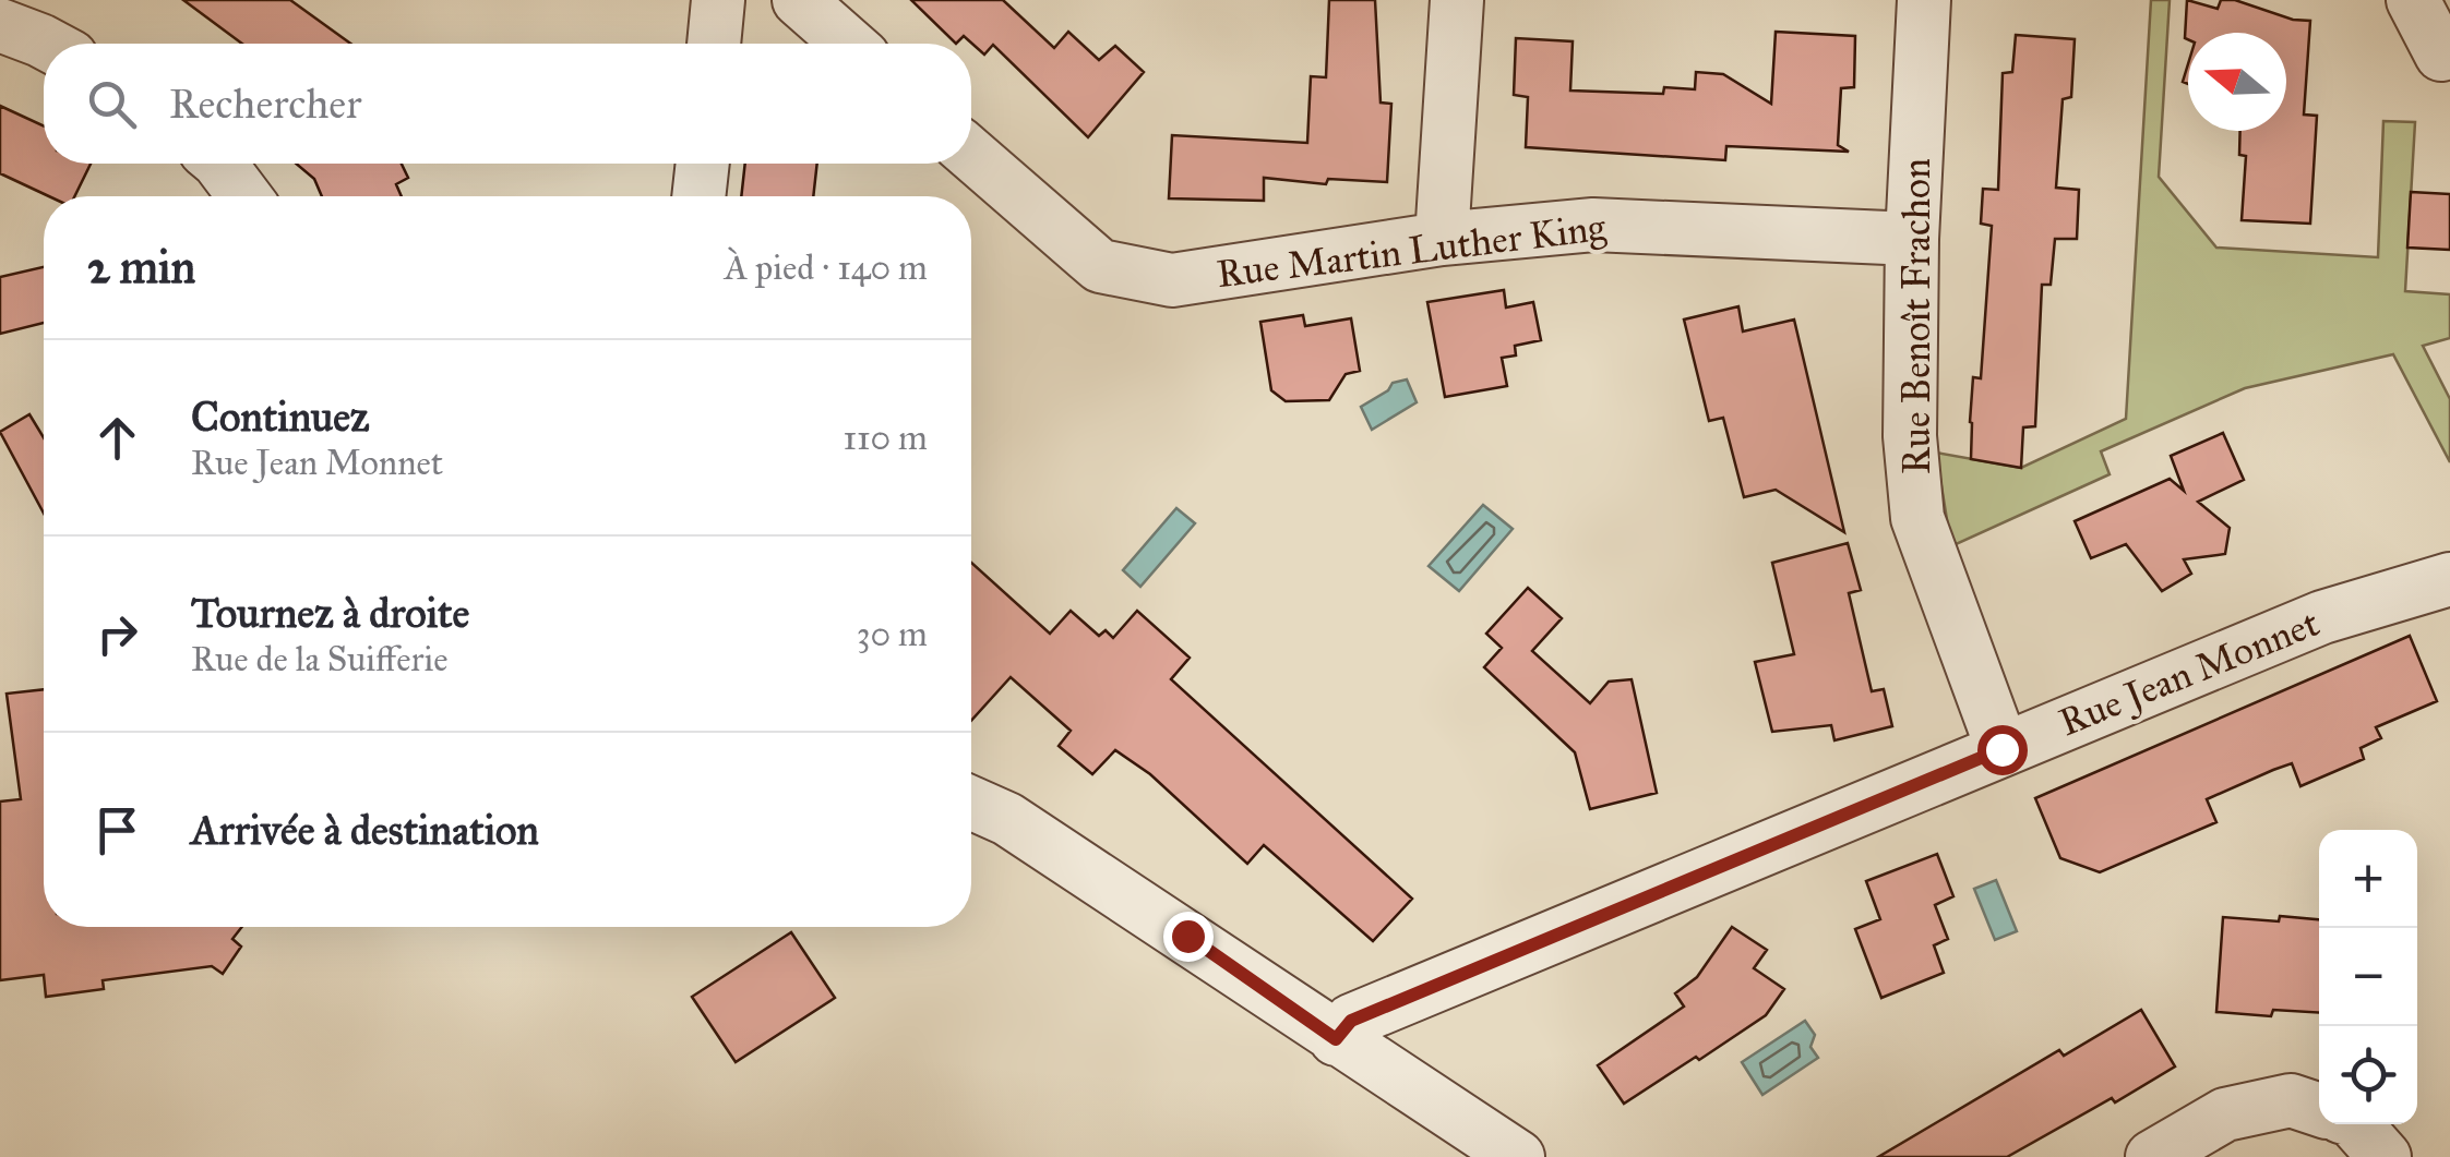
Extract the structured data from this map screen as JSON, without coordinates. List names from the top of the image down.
{
  "streets": {
    "street": ["Rue Martin Luther King", "Rue Benoît Frachon", "Rue Jean Monnet"]
  },
  "crossings": [
    ["Rue Martin Luther King", "Rue Benoît Frachon"],
    ["Rue Benoît Frachon", "Rue Jean Monnet"]
  ],
  "north": "left",
  "page": {
    "search": "Rechercher",
    "heading": ["2 min", "À pied · 140 m"],
    "list": [
      ["Continuez", "Rue Jean Monnet", "110 m"],
      ["Tournez à droite", "Rue de la Suifferie", "30 m"],
      "Arrivée à destination"
    ],
    "map_buttons": ["+", "−"]
  }
}
